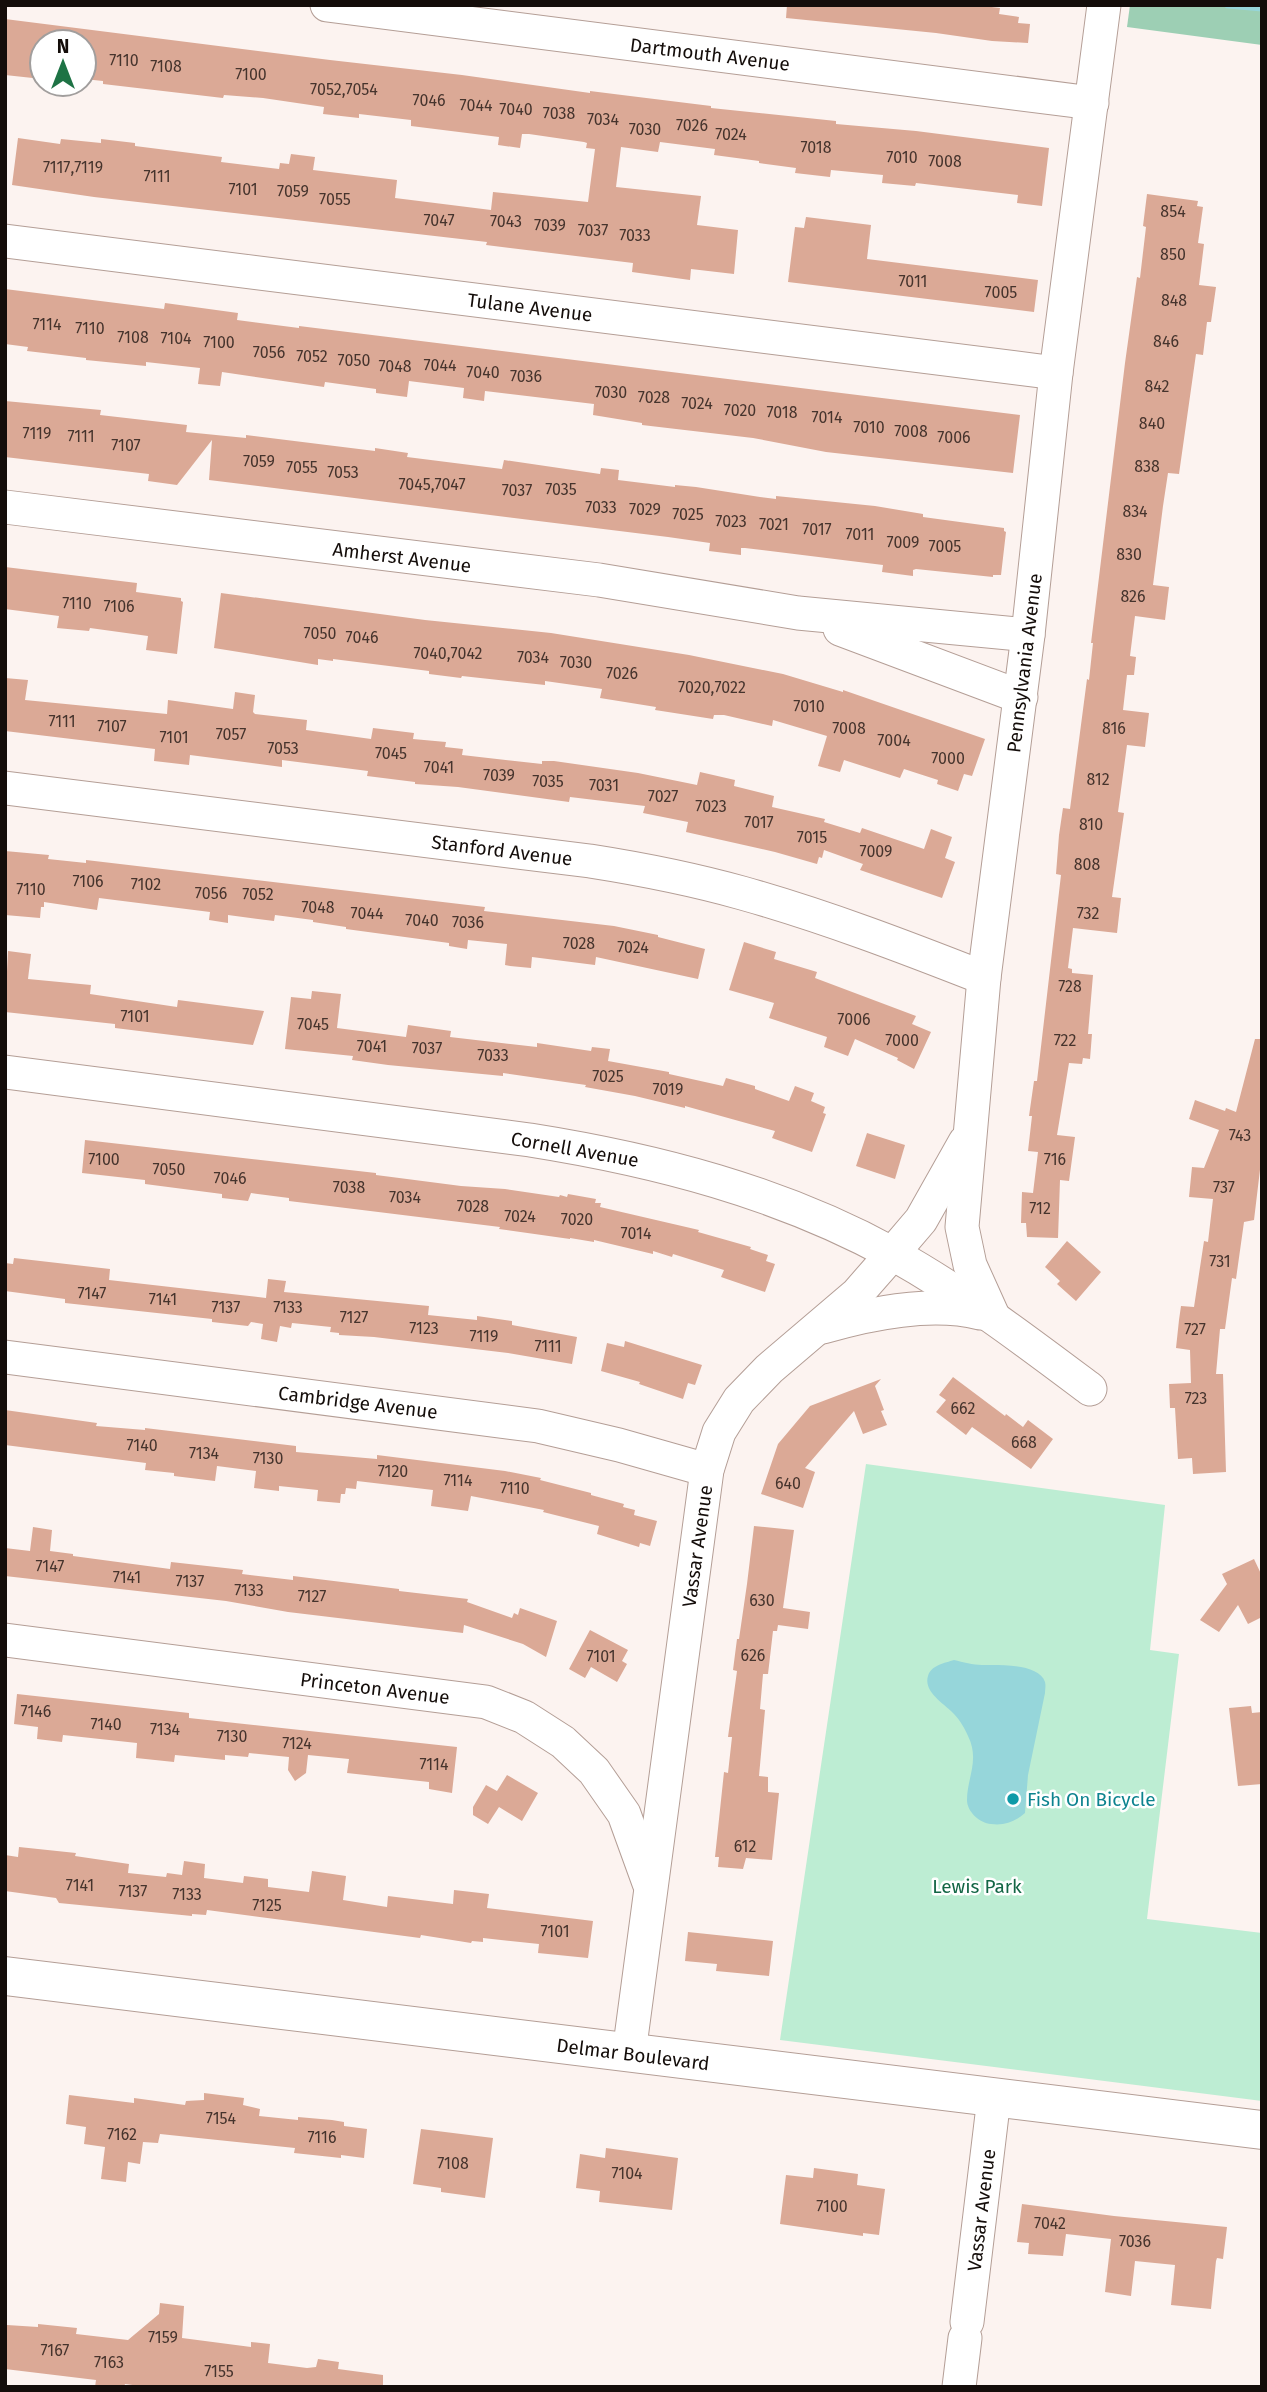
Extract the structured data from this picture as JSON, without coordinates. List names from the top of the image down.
{
  "streets": {
    "main road": ["Delmar Boulevard"],
    "street": [
      "Dartmouth Avenue",
      "Tulane Avenue",
      "Amherst Avenue",
      "Pennsylvania Avenue",
      "Stanford Avenue",
      "Cornell Avenue",
      "Cambridge Avenue",
      "Vassar Avenue",
      "Princeton Avenue"
    ]
  },
  "crossings": [
    ["Dartmouth Avenue", "Pennsylvania Avenue"],
    ["Tulane Avenue", "Pennsylvania Avenue"],
    ["Amherst Avenue", "Pennsylvania Avenue"],
    ["Pennsylvania Avenue", "Stanford Avenue"],
    ["Pennsylvania Avenue", "Cornell Avenue"],
    ["Pennsylvania Avenue", "Vassar Avenue"],
    ["Cornell Avenue", "Vassar Avenue"],
    ["Cambridge Avenue", "Vassar Avenue"],
    ["Vassar Avenue", "Princeton Avenue"],
    ["Vassar Avenue", "Delmar Boulevard"]
  ],
  "parks": ["Lewis Park"],
  "places": ["Fish On Bicycle"],
  "house_numbers": [
    "7110",
    "7108",
    "7100",
    "7052,7054",
    "7046",
    "7044",
    "7040",
    "7038",
    "7034",
    "7026",
    "7030",
    "7024",
    "7018",
    "7010",
    "7008",
    "7117,7119",
    "7111",
    "7101",
    "7059",
    "7055",
    "854",
    "7047",
    "7043",
    "7039",
    "7037",
    "7033",
    "850",
    "7011",
    "7005",
    "848",
    "7114",
    "7110",
    "7108",
    "7104",
    "846",
    "7100",
    "7056",
    "7052",
    "7050",
    "7044",
    "7048",
    "7040",
    "7036",
    "842",
    "7030",
    "7028",
    "7024",
    "7020",
    "7018",
    "7014",
    "840",
    "7010",
    "7008",
    "7119",
    "7111",
    "7006",
    "7107",
    "7059",
    "838",
    "7055",
    "7053",
    "7045,7047",
    "7035",
    "7037",
    "7033",
    "7029",
    "834",
    "7025",
    "7023",
    "7021",
    "7017",
    "7011",
    "7009",
    "7005",
    "830",
    "826",
    "7110",
    "7106",
    "7050",
    "7046",
    "7040,7042",
    "7034",
    "7030",
    "7026",
    "7020,7022",
    "7010",
    "7111",
    "7107",
    "7008",
    "816",
    "7057",
    "7101",
    "7004",
    "7053",
    "7045",
    "7000",
    "7041",
    "7039",
    "812",
    "7035",
    "7031",
    "7027",
    "7023",
    "7017",
    "810",
    "7015",
    "7009",
    "808",
    "7106",
    "7102",
    "7110",
    "7056",
    "7052",
    "7048",
    "7044",
    "732",
    "7040",
    "7036",
    "7028",
    "7024",
    "728",
    "7101",
    "7006",
    "7045",
    "7000",
    "722",
    "7041",
    "7037",
    "7033",
    "7025",
    "7019",
    "743",
    "7100",
    "716",
    "7050",
    "7046",
    "7038",
    "737",
    "7034",
    "7028",
    "712",
    "7024",
    "7020",
    "7014",
    "731",
    "7147",
    "7141",
    "7137",
    "7133",
    "7127",
    "7123",
    "727",
    "7119",
    "7111",
    "723",
    "662",
    "668",
    "7140",
    "7134",
    "7130",
    "7120",
    "7114",
    "640",
    "7110",
    "7147",
    "7141",
    "7137",
    "7133",
    "7127",
    "630",
    "626",
    "7101",
    "7146",
    "7140",
    "7134",
    "7130",
    "7124",
    "7114",
    "612",
    "7141",
    "7137",
    "7133",
    "7125",
    "7101",
    "7154",
    "7162",
    "7116",
    "7108",
    "7104",
    "7100",
    "7042",
    "7036",
    "7159",
    "7167",
    "7163",
    "7155"
  ],
  "north": "top"
}
